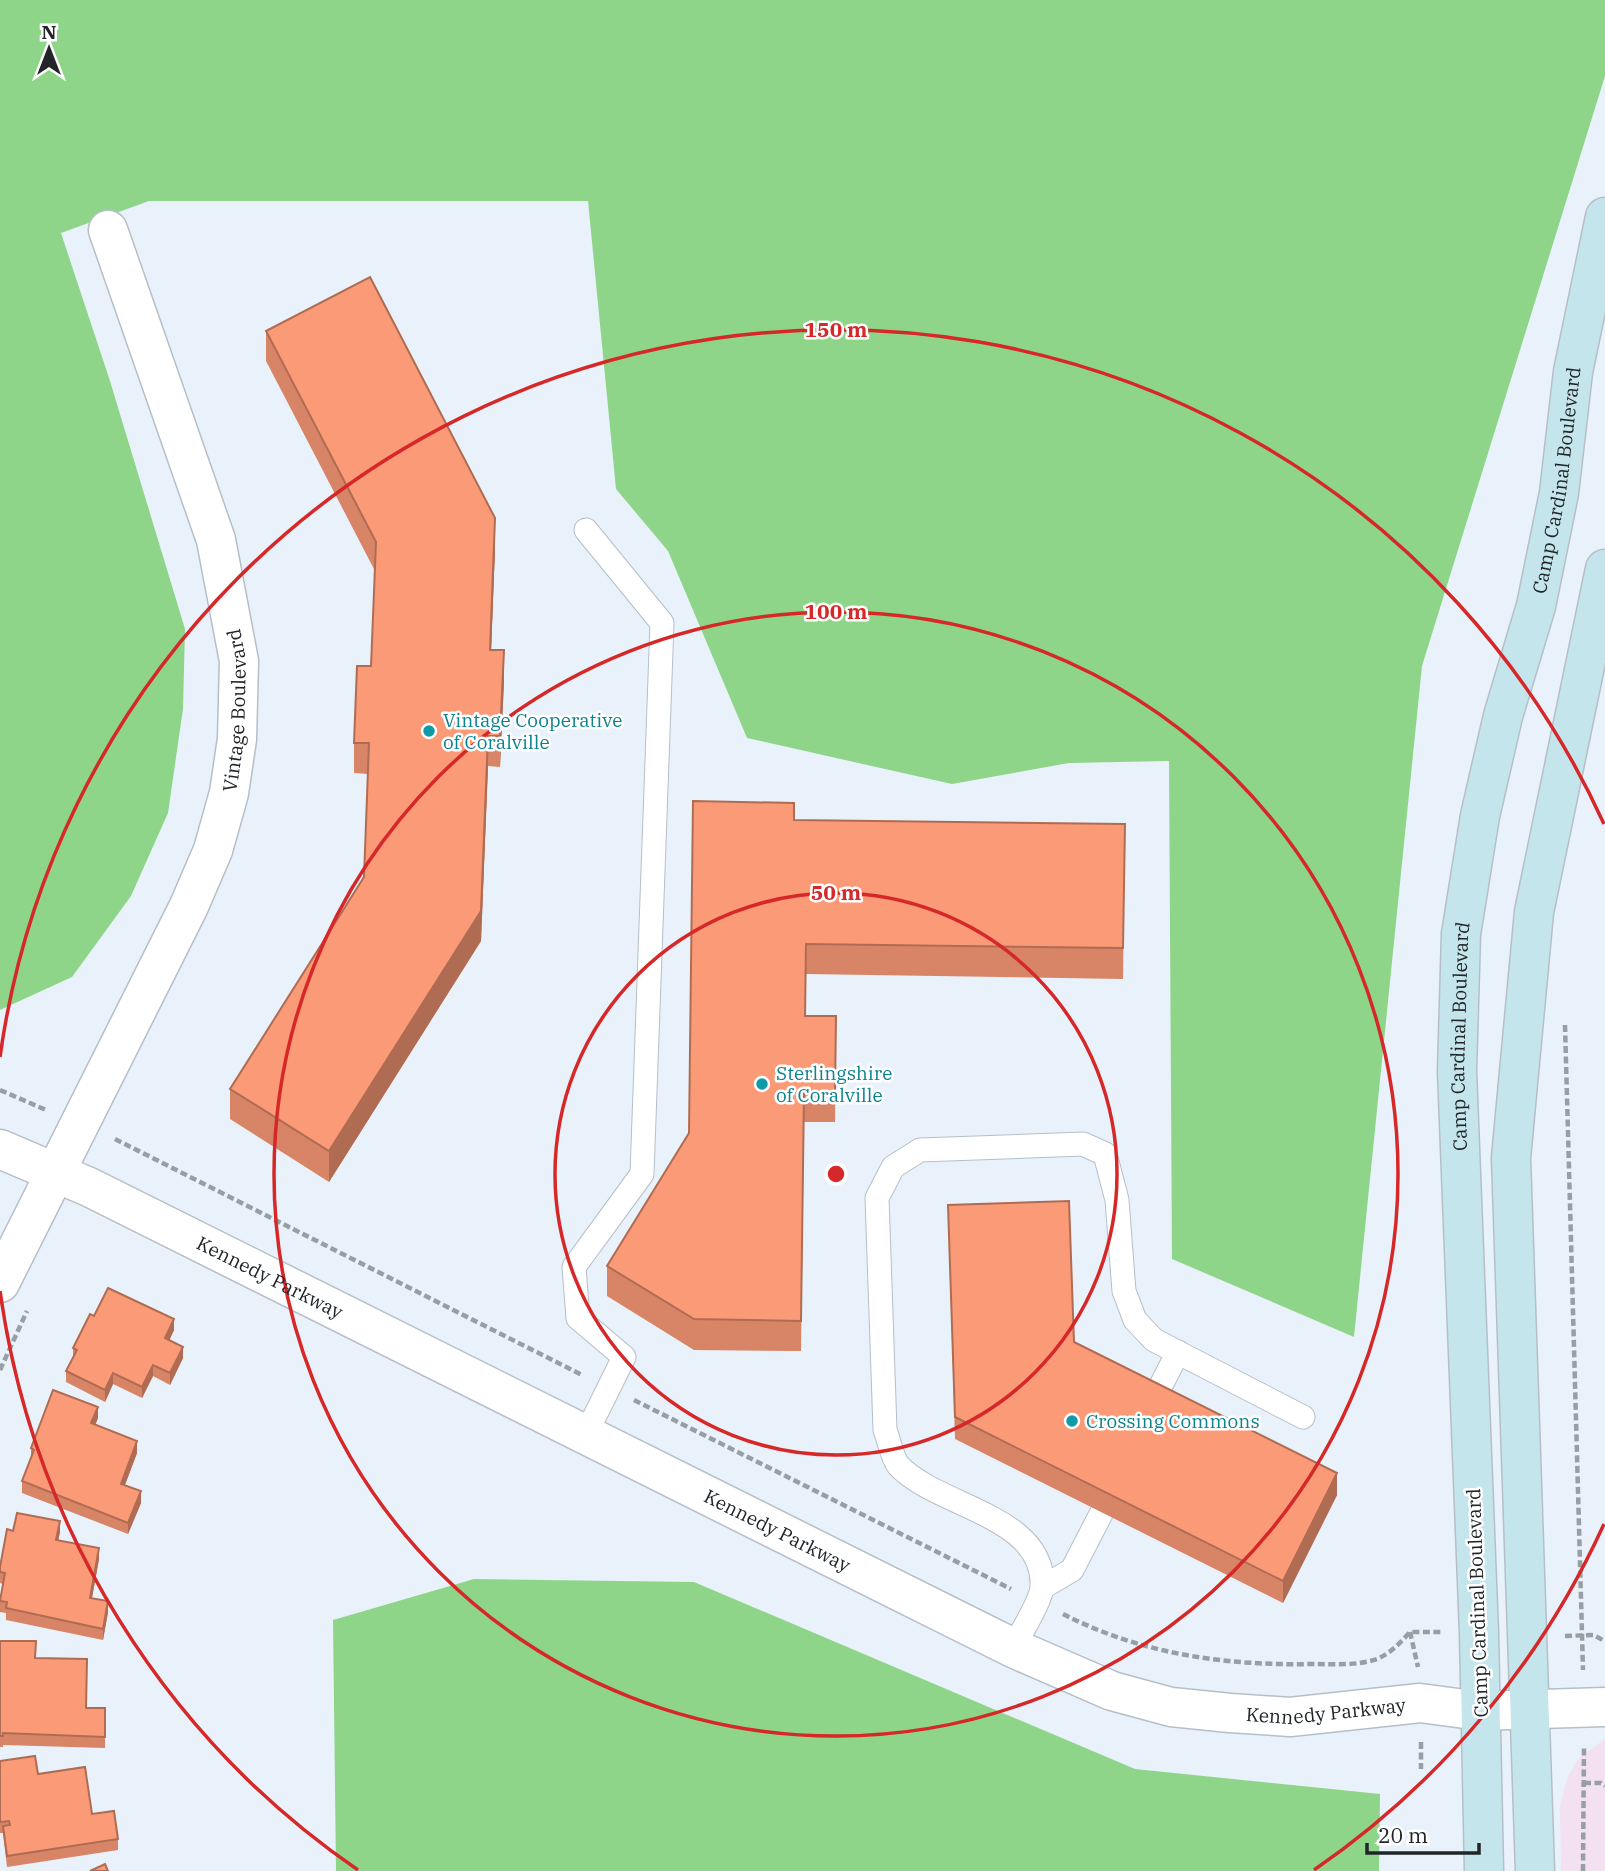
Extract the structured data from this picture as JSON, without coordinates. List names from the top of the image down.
{
  "streets": {
    "street": ["Camp Cardinal Boulevard", "Vintage Boulevard", "Kennedy Parkway"]
  },
  "crossings": [
    ["Camp Cardinal Boulevard", "Kennedy Parkway"],
    ["Vintage Boulevard", "Kennedy Parkway"]
  ],
  "places": ["Vintage Cooperative of Coralville", "Sterlingshire of Coralville", "Crossing Commons"],
  "scale_bar": "20 m",
  "north": "top",
  "rings": ["150 m", "100 m", "50 m"]
}
